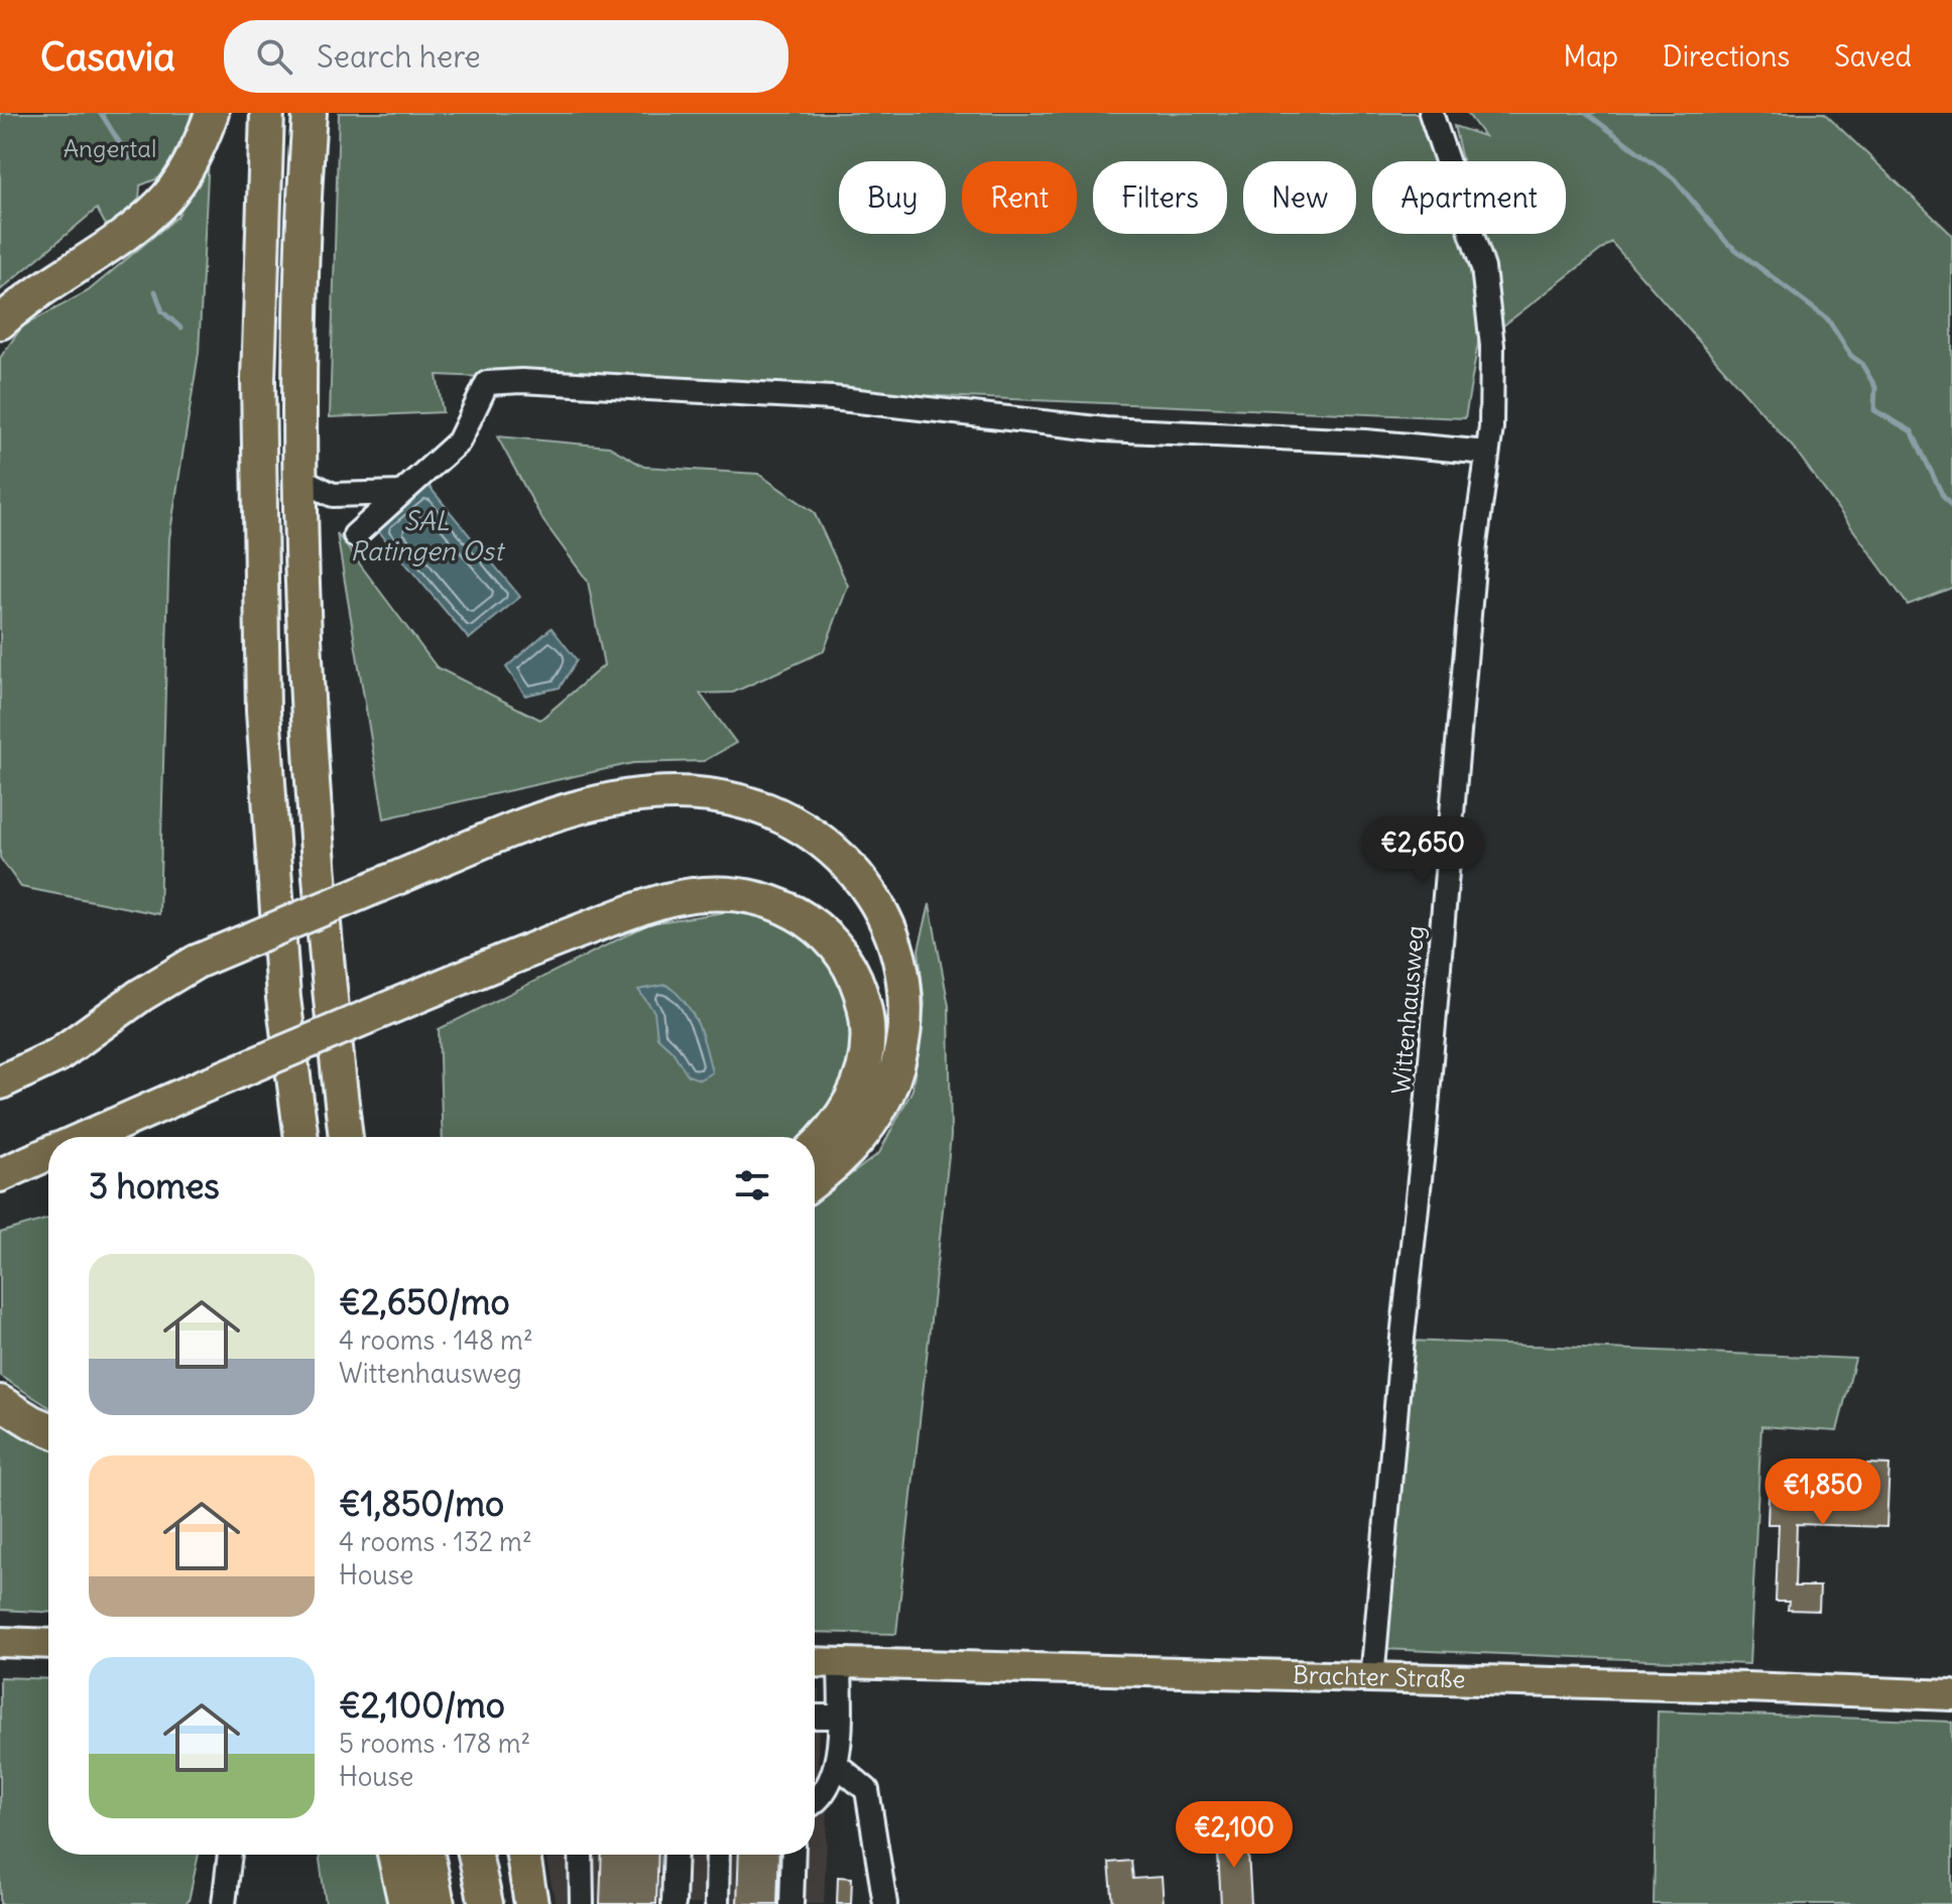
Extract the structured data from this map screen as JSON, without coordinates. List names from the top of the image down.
{
  "streets": {
    "main road": ["Brachter Straße"],
    "street": ["Wittenhausweg"]
  },
  "crossings": [
    ["Wittenhausweg", "Brachter Straße"]
  ],
  "water": ["SAL Ratingen Ost"],
  "parks": ["Angertal"],
  "page": {
    "header": "Casavia",
    "search": "Search here",
    "nav": ["Map", "Directions", "Saved"],
    "chip": [
      "Buy",
      "Rent",
      "Filters",
      "New",
      "Apartment"
    ],
    "price": ["€2,650", "€1,850", "€2,100"],
    "heading": "3 homes",
    "list": [
      {
        "name": "€2,650/mo",
        "note": "4 rooms · 148 m² · Wittenhausweg"
      },
      {
        "name": "€1,850/mo",
        "note": "4 rooms · 132 m² · House"
      },
      {
        "name": "€2,100/mo",
        "note": "5 rooms · 178 m² · House"
      }
    ]
  }
}
